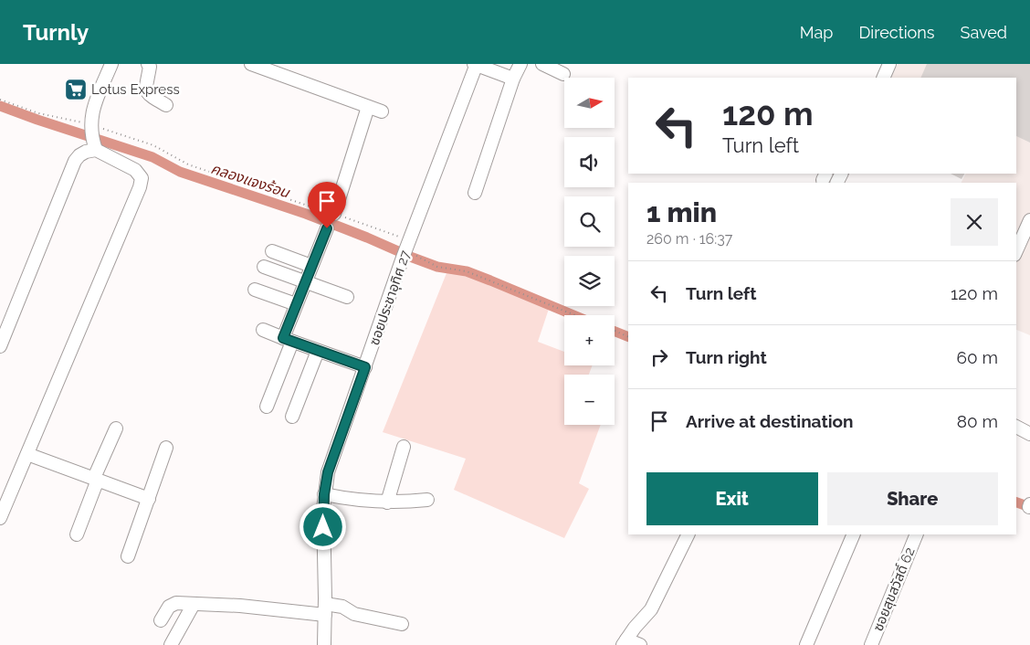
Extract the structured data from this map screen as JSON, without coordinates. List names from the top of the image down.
{
  "streets": {
    "street": ["ซอยประชาอุทิศ 27", "ซอยสุขสวัสดิ์ 62"]
  },
  "water": ["คลองแจงร้อน"],
  "places": {
    "supermarket": ["Lotus Express"]
  },
  "north": "right",
  "page": {
    "header": "Turnly",
    "nav": ["Map", "Directions", "Saved"],
    "map_buttons": ["+", "−"],
    "turn": ["120 m", "Turn left"],
    "heading": ["1 min", "260 m · 16:37"],
    "list": [
      {
        "name": "Turn left",
        "value": "120 m"
      },
      {
        "name": "Turn right",
        "value": "60 m"
      },
      {
        "name": "Arrive at destination",
        "value": "80 m"
      }
    ],
    "buttons": ["Exit", "Share"]
  }
}
